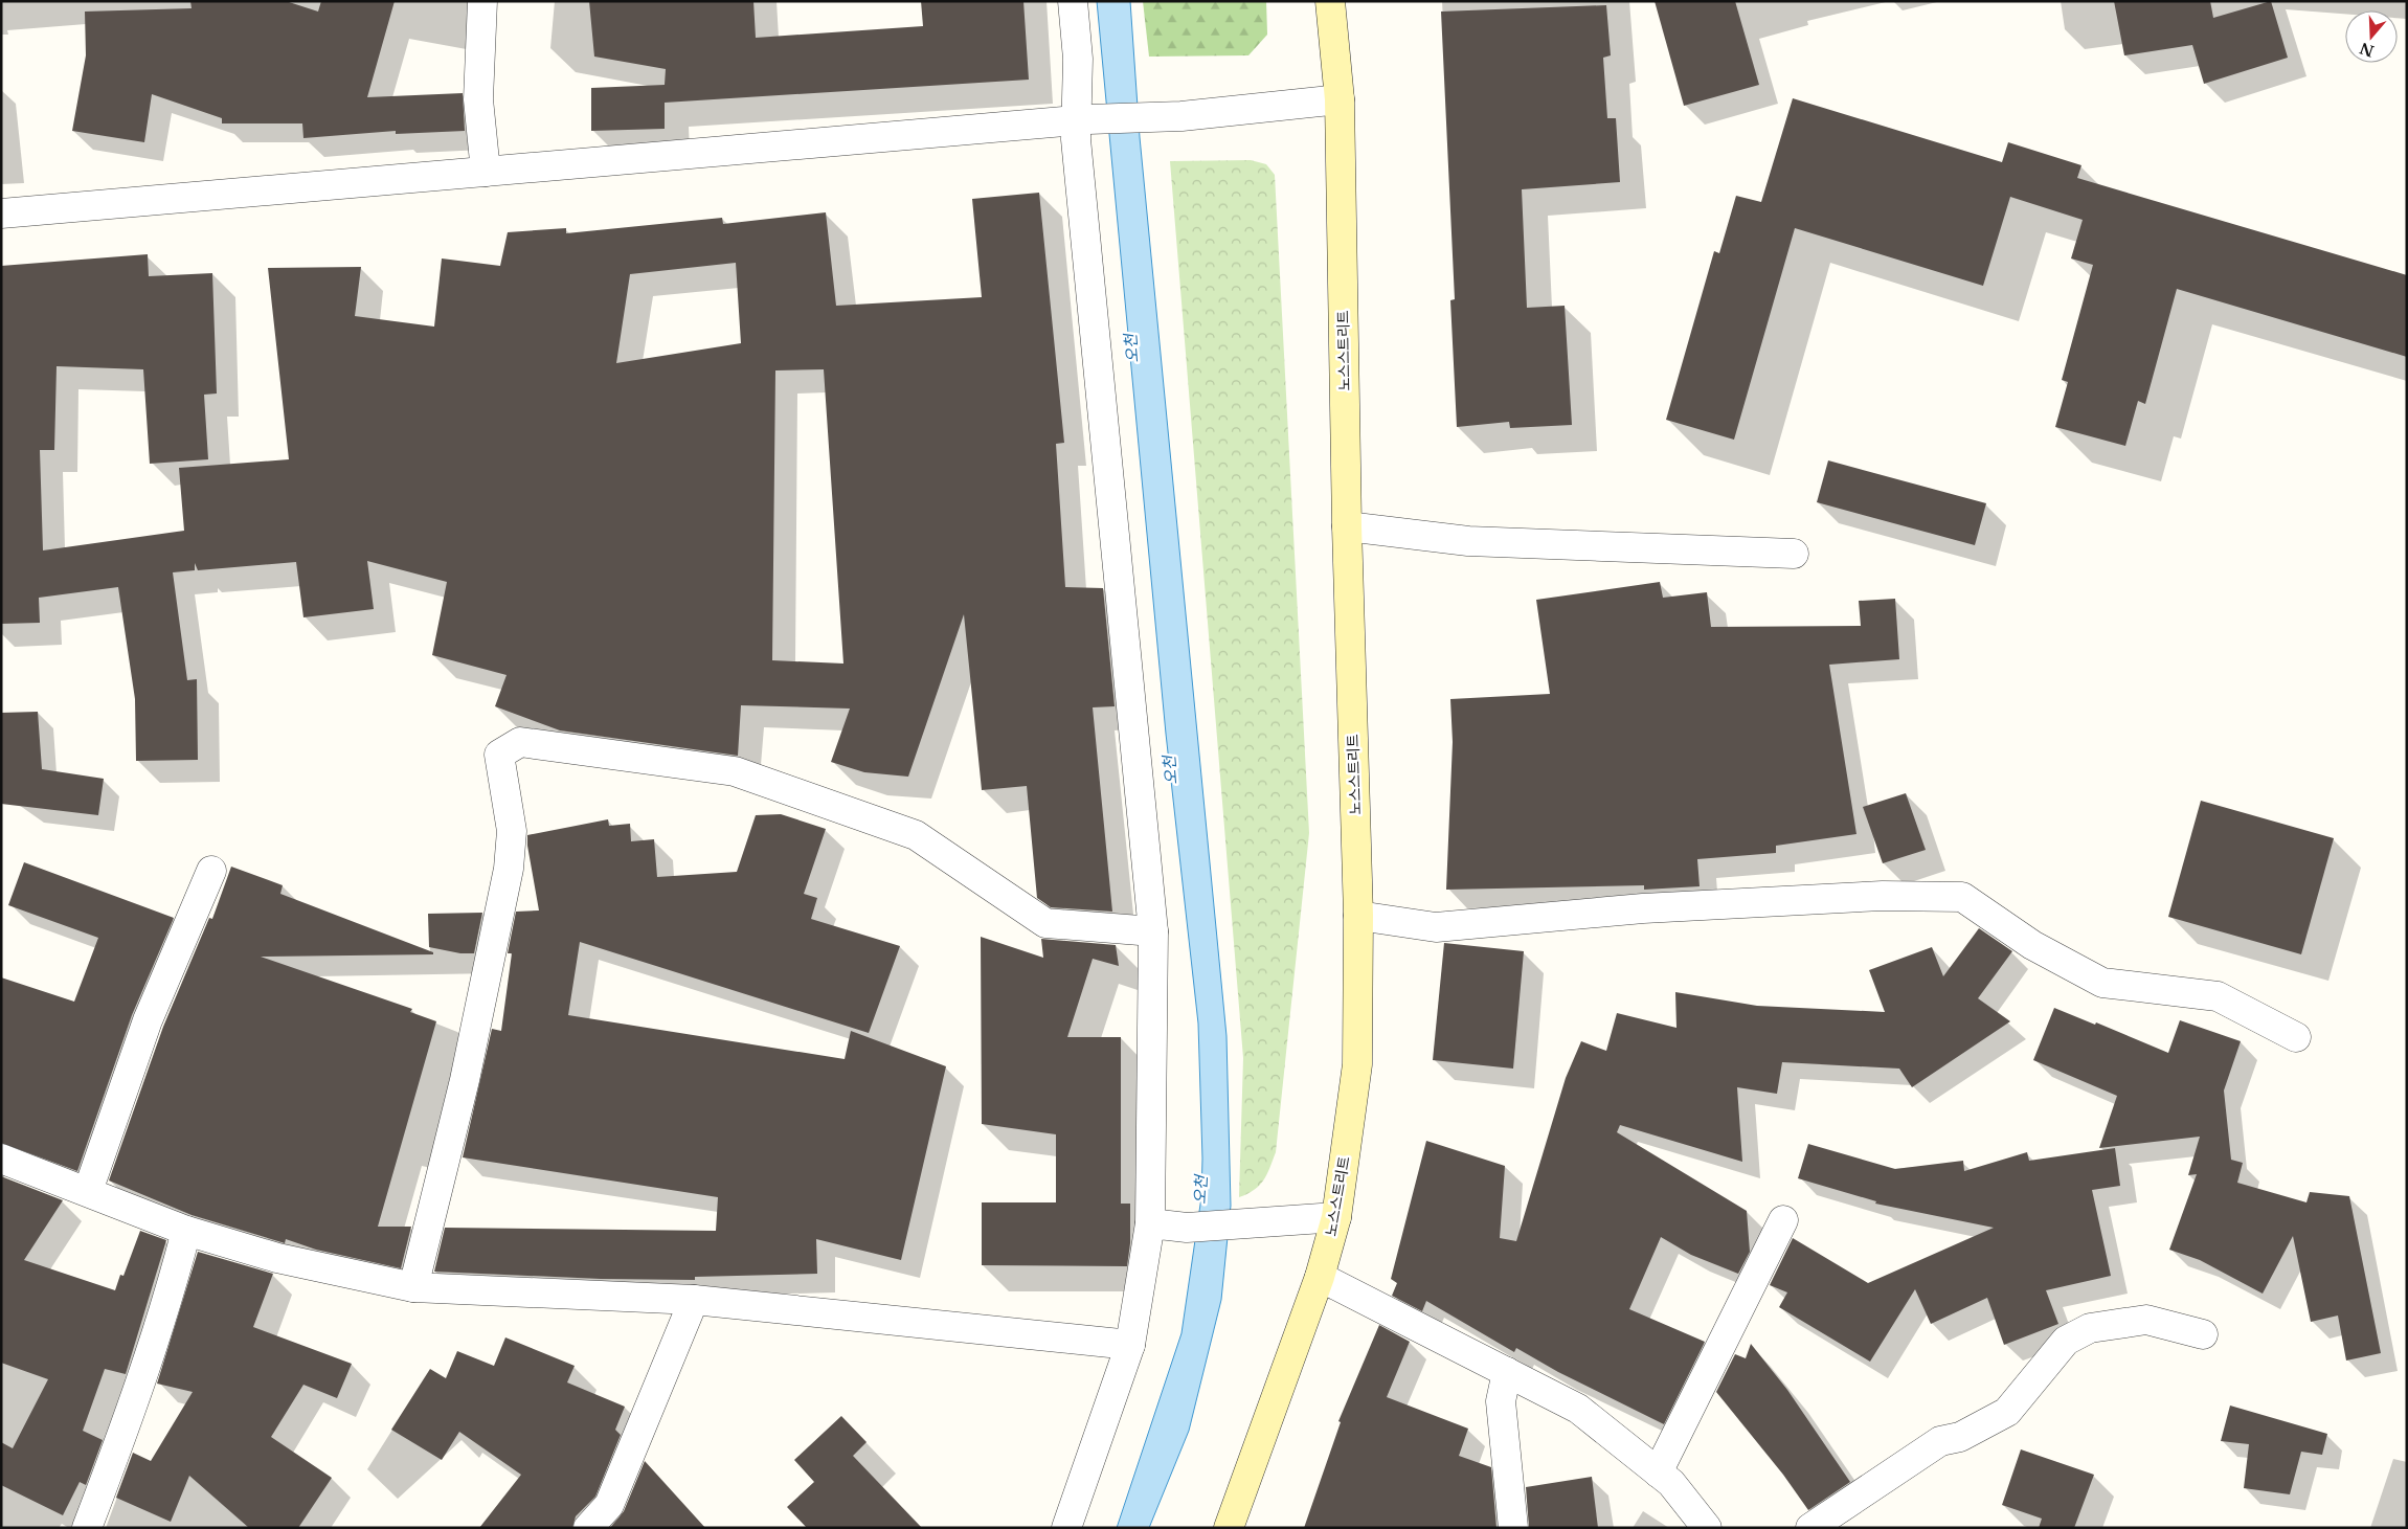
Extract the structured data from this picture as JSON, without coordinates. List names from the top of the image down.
{
  "streets": {
    "main road": ["노스스트리트"]
  },
  "water": ["오천"],
  "north": "bottom"
}
